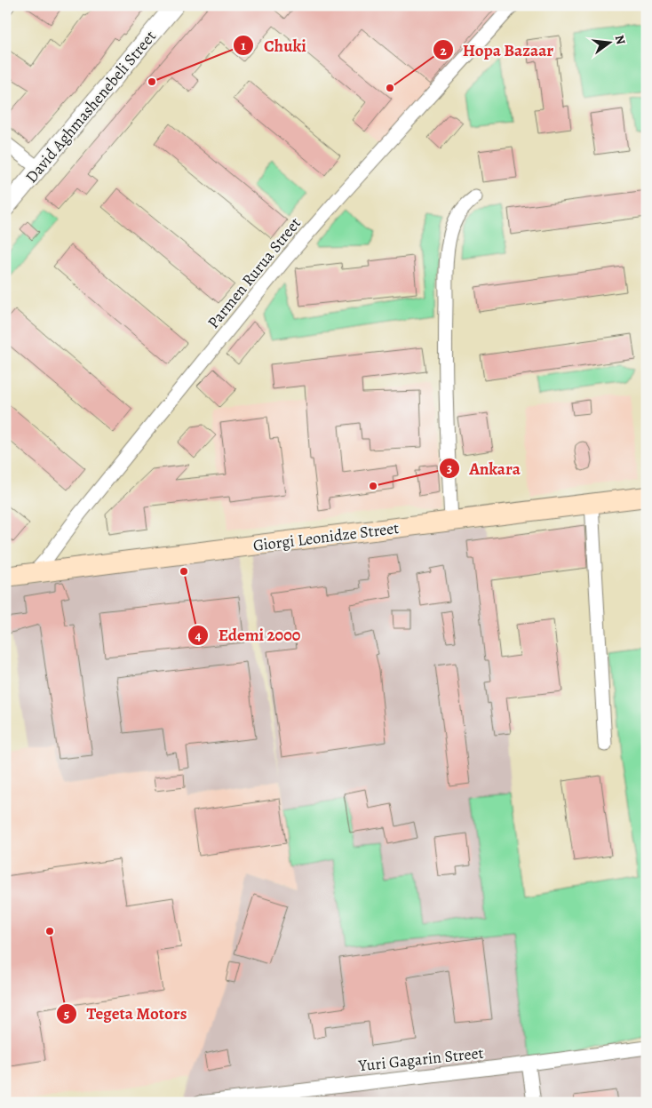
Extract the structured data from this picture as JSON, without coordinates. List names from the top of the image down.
{
  "streets": {
    "main road": ["Giorgi Leonidze Street"],
    "street": ["David Aghmashenebeli Street", "Parmen Rurua Street", "Yuri Gagarin Street"]
  },
  "crossings": [
    ["Parmen Rurua Street", "Giorgi Leonidze Street"]
  ],
  "places": [
    "Chuki",
    "Hopa Bazaar",
    "Ankara",
    "Edemi 2000",
    "Tegeta Motors"
  ],
  "north": "right"
}
